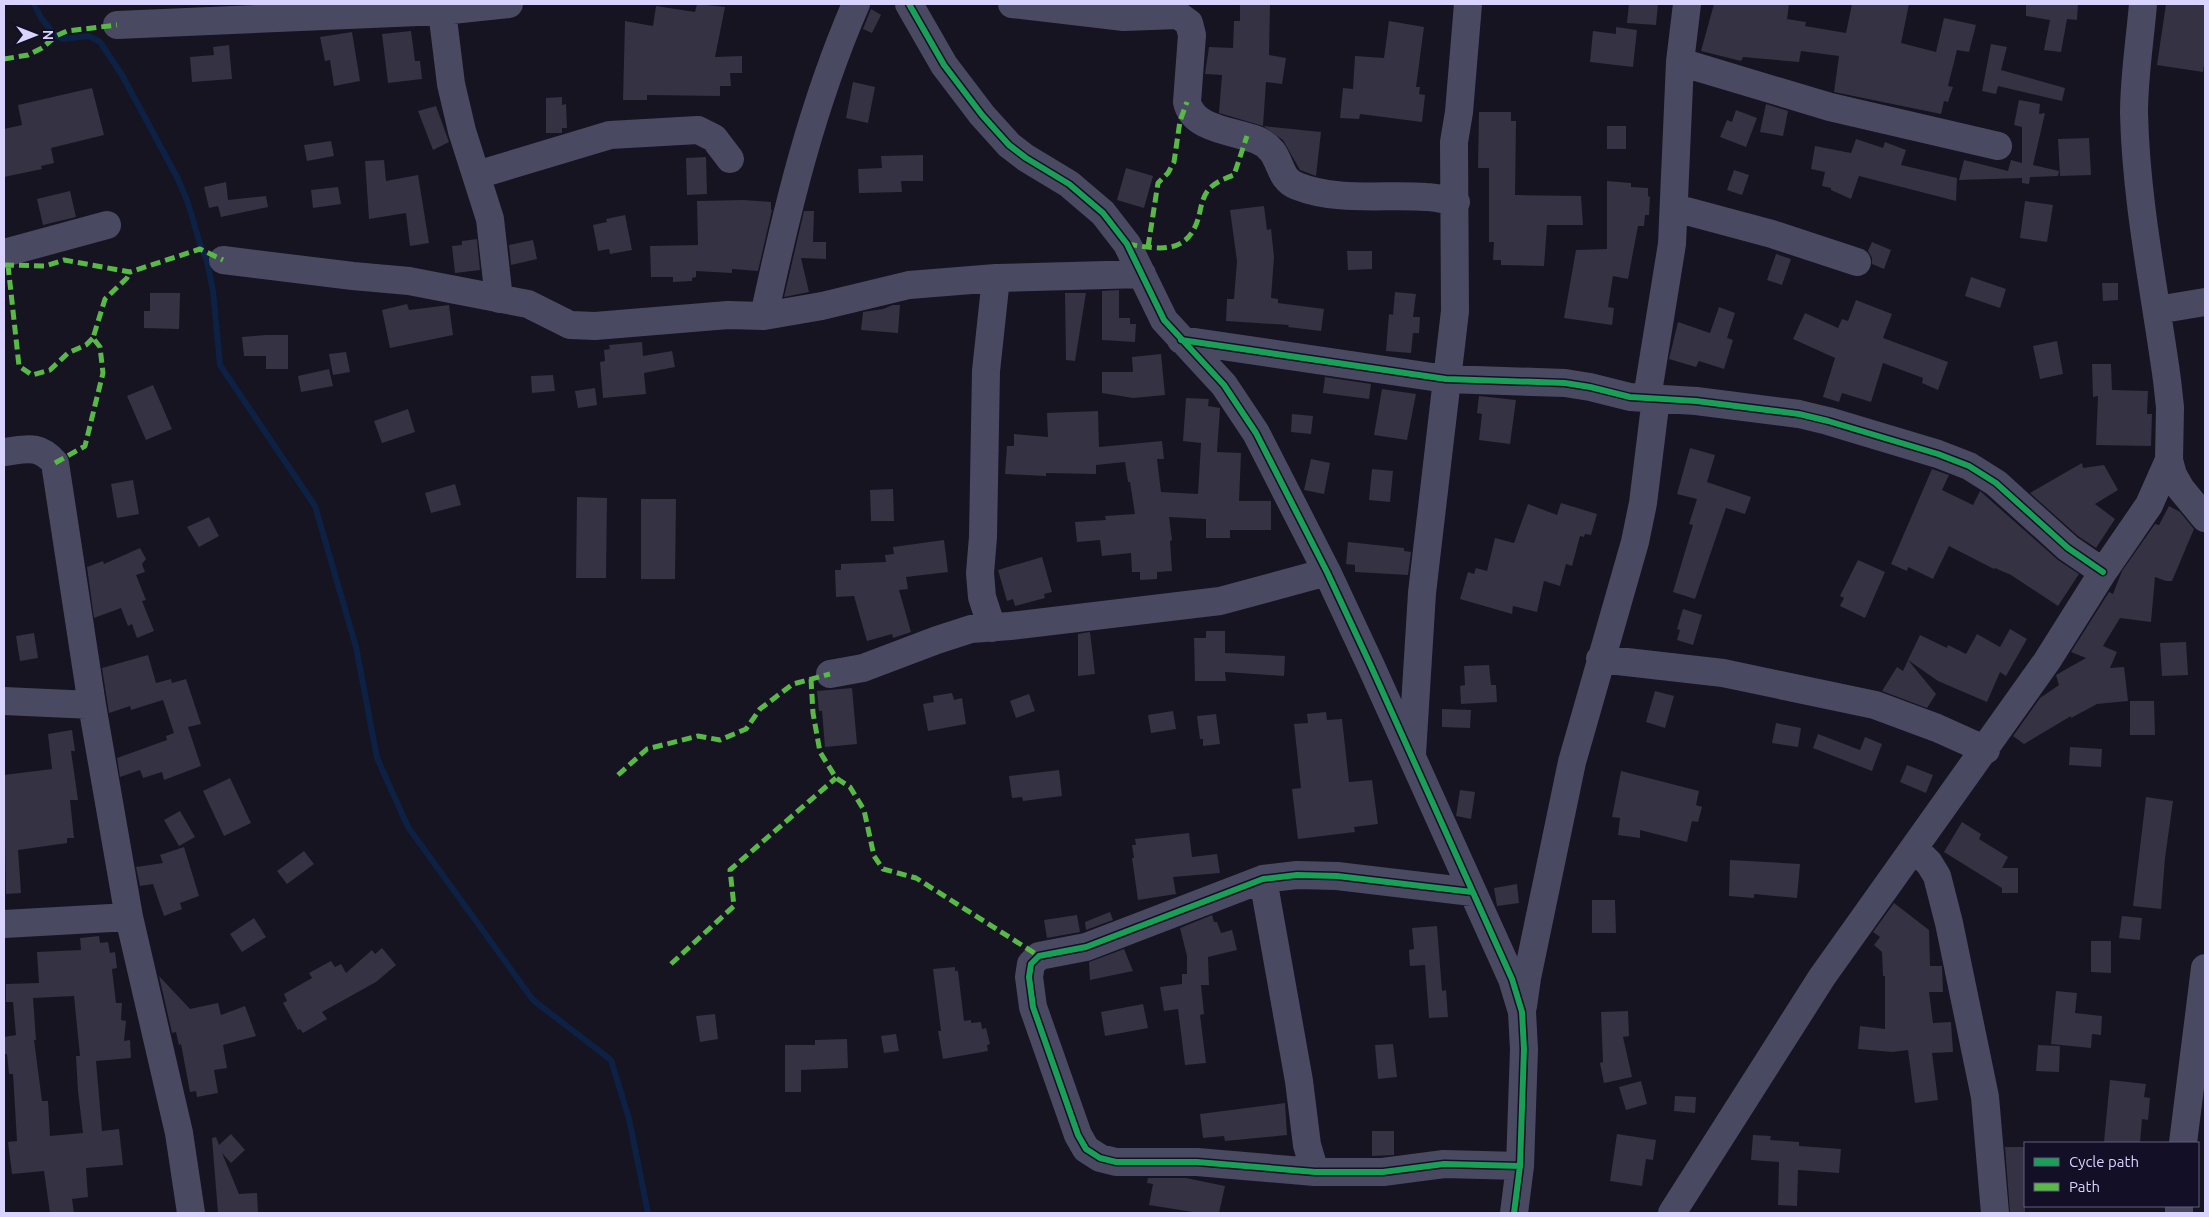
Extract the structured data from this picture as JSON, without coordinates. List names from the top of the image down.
{
  "legend": ["Cycle path", "Path"],
  "north": "right"
}
